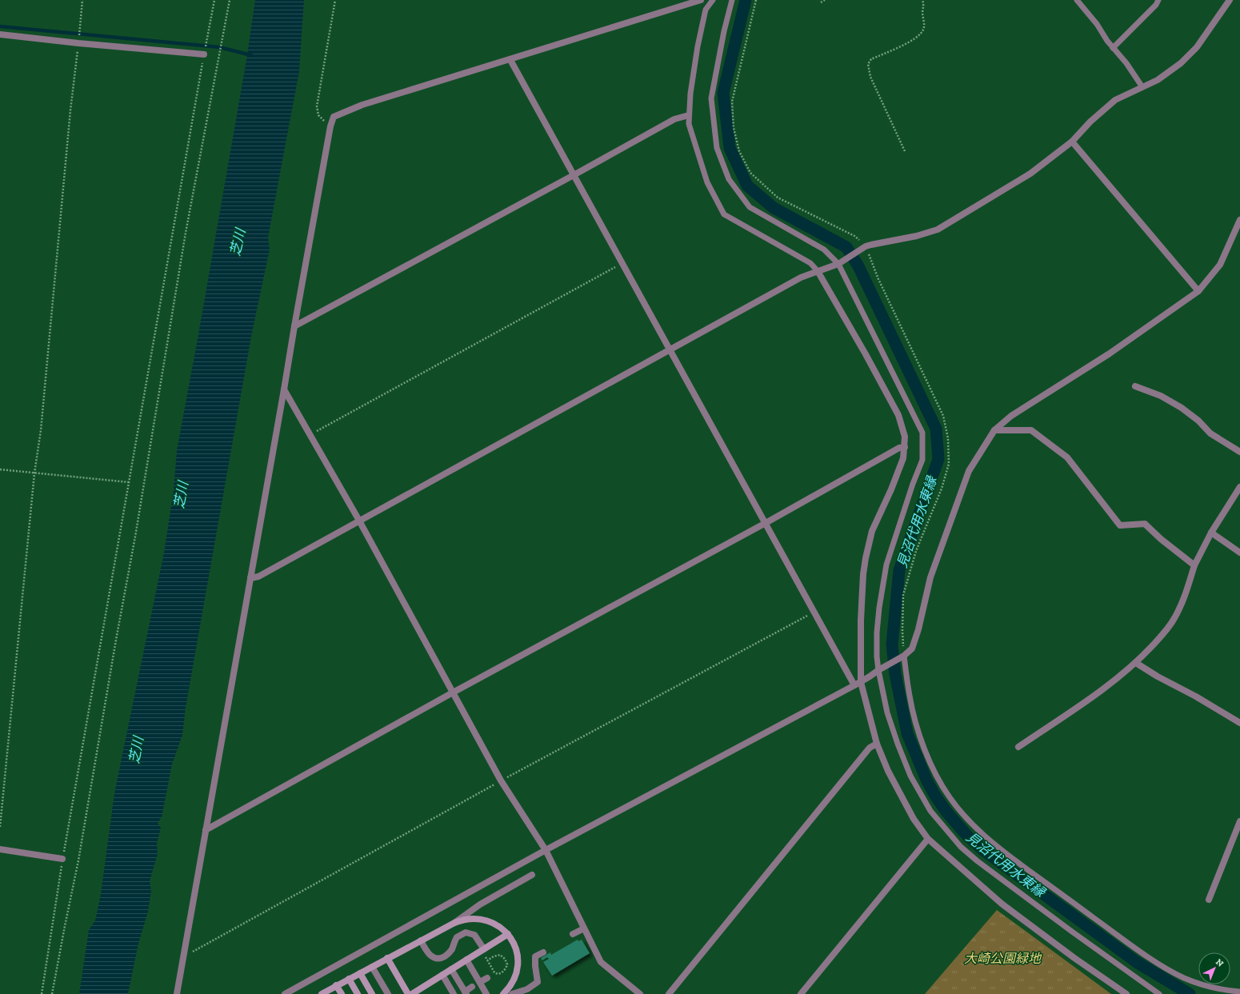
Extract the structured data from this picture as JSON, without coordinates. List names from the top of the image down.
{
  "water": ["芝川", "見沼代用水東縁"],
  "parks": ["大崎公園緑地"],
  "north": "top right"
}
